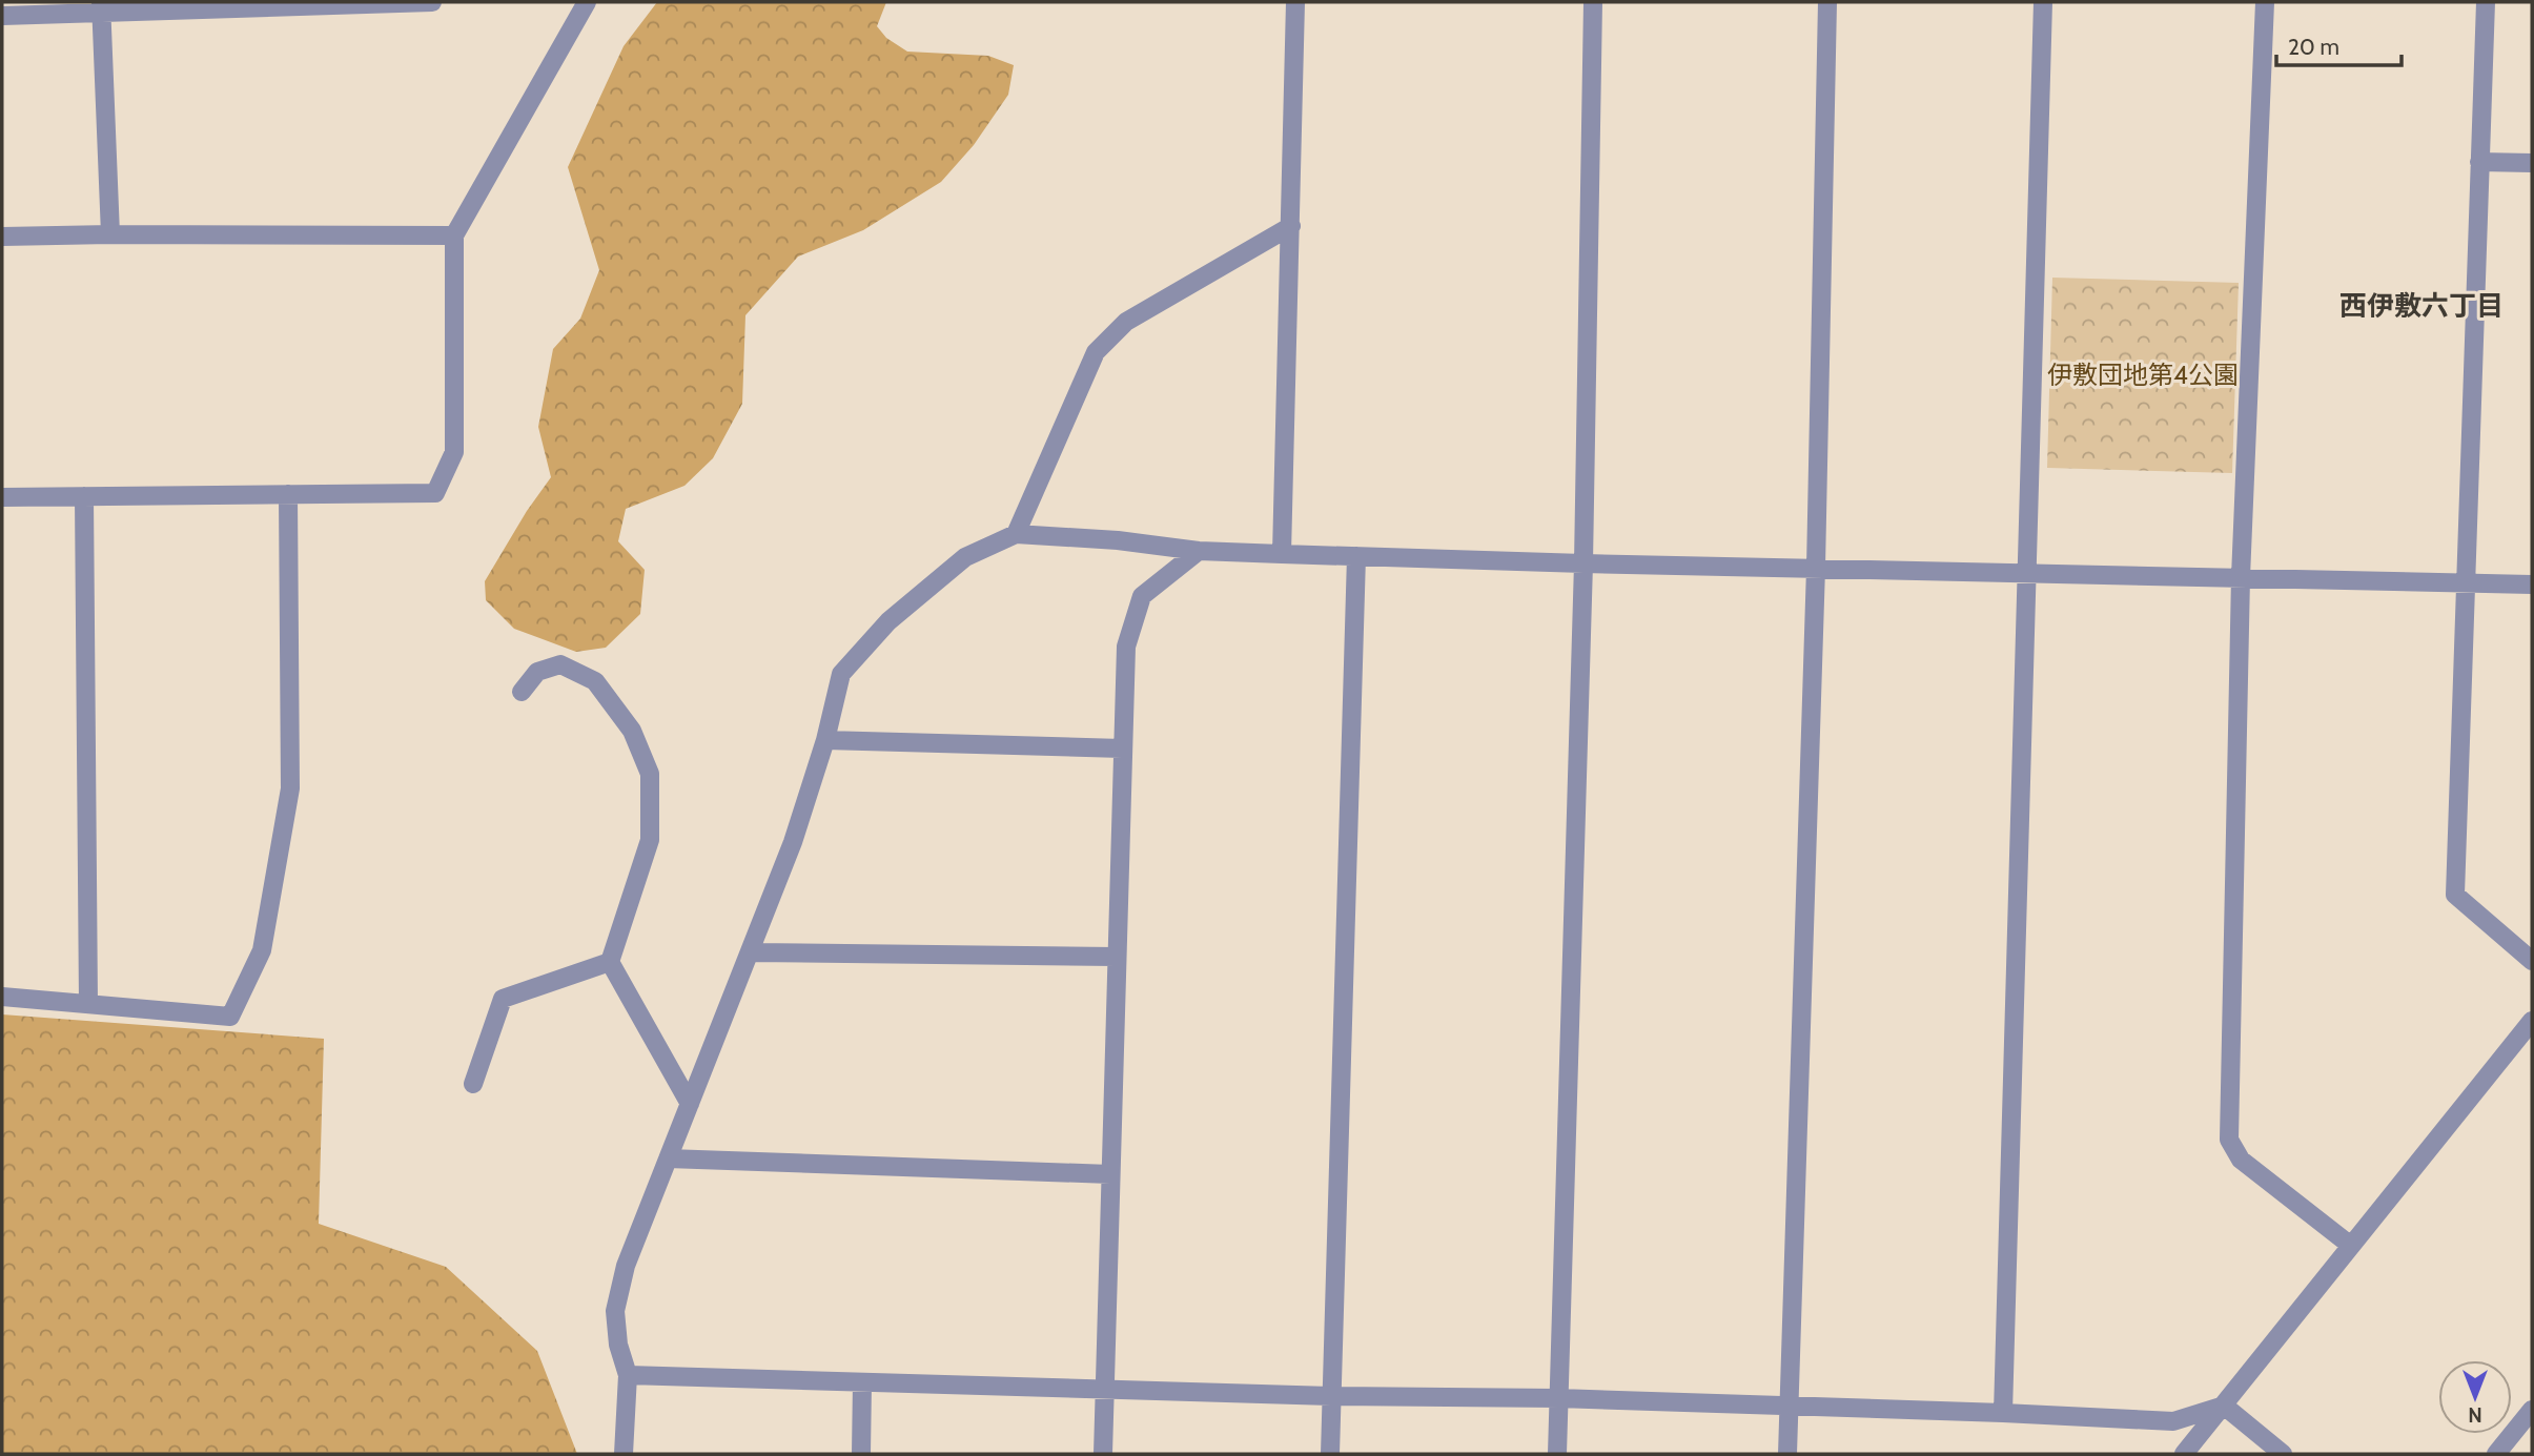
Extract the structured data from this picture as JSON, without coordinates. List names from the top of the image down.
{
  "districts": ["西伊敷六丁目"],
  "parks": ["伊敷団地第4公園"],
  "scale_bar": "20 m",
  "north": "bottom"
}
